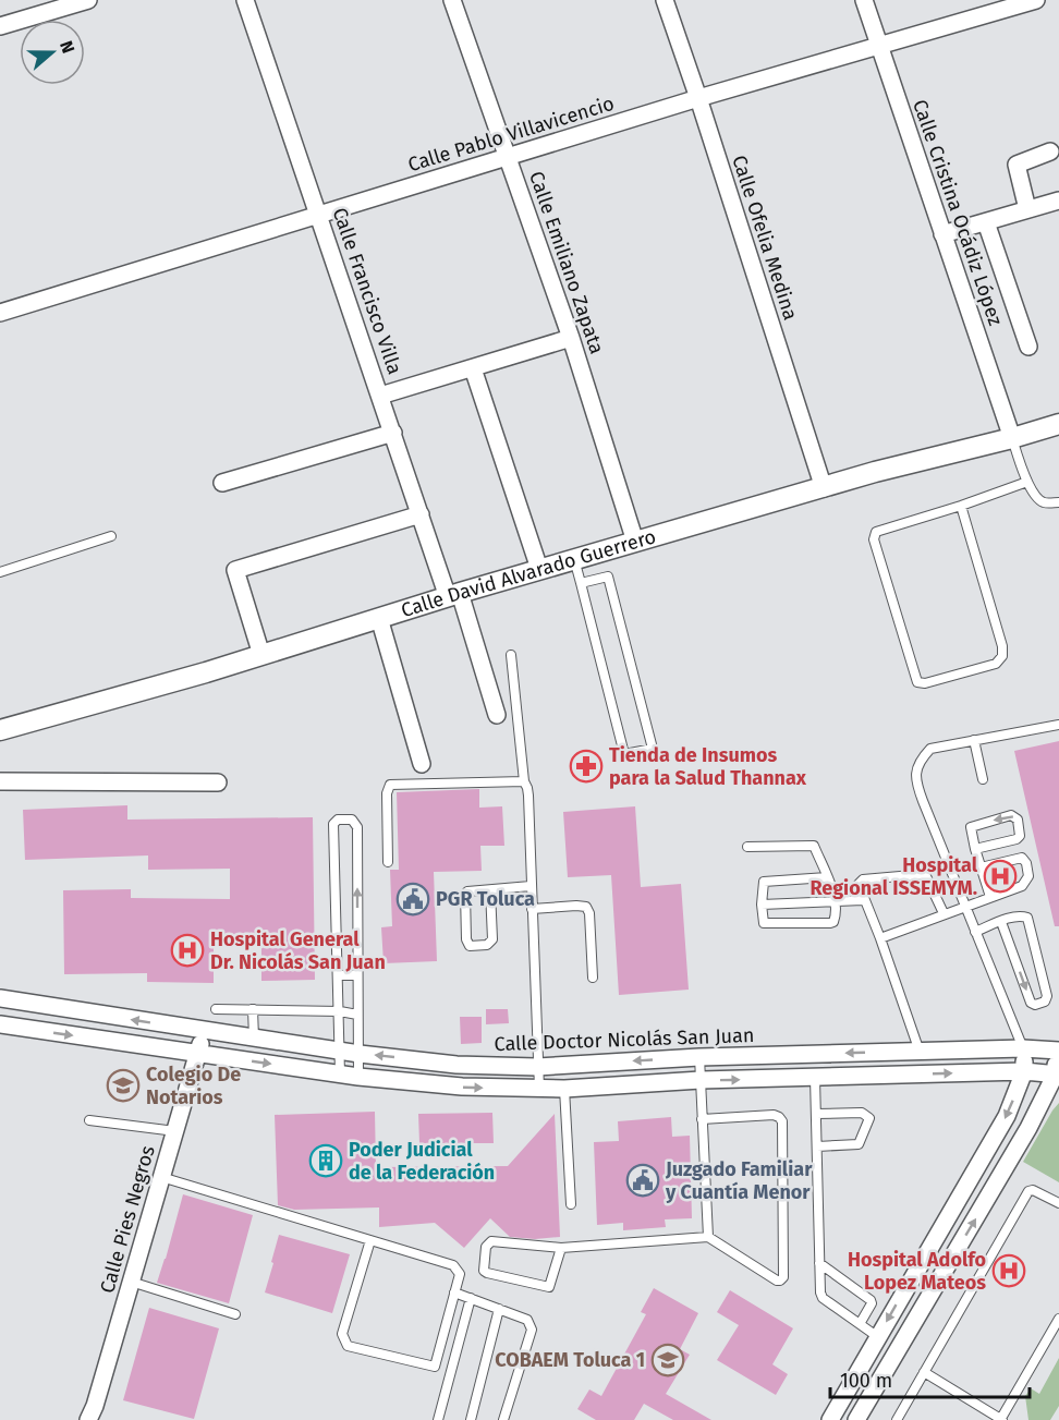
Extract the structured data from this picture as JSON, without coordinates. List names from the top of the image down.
{
  "streets": {
    "street": [
      "Calle Pablo Villavicencio",
      "Calle Cristina Ocádiz López",
      "Calle Ofelia Medina",
      "Calle Emiliano Zapata",
      "Calle Francisco Villa",
      "Calle David Alvarado Guerrero",
      "Calle Doctor Nicolás San Juan",
      "Calle Pies Negros"
    ]
  },
  "crossings": [
    ["Calle Pablo Villavicencio", "Calle Cristina Ocádiz López"],
    ["Calle Pablo Villavicencio", "Calle Ofelia Medina"],
    ["Calle Pablo Villavicencio", "Calle Emiliano Zapata"],
    ["Calle Pablo Villavicencio", "Calle Francisco Villa"],
    ["Calle Cristina Ocádiz López", "Calle David Alvarado Guerrero"],
    ["Calle Ofelia Medina", "Calle David Alvarado Guerrero"],
    ["Calle Emiliano Zapata", "Calle David Alvarado Guerrero"],
    ["Calle Francisco Villa", "Calle David Alvarado Guerrero"],
    ["Calle Doctor Nicolás San Juan", "Calle Pies Negros"]
  ],
  "places": {
    "pharmacy": ["Tienda de Insumos para la Salud Thannax"],
    "hospital": ["Hospital Regional ISSEMYM.", "Hospital General Dr. Nicolás San Juan", "Hospital Adolfo Lopez Mateos"],
    "public building": ["PGR Toluca", "Juzgado Familiar y Cuantía Menor"],
    "school or university": ["Colegio De Notarios", "COBAEM Toluca 1"],
    "building": ["Poder Judicial de la Federación"]
  },
  "scale_bar": "100 m",
  "north": "right"
}
